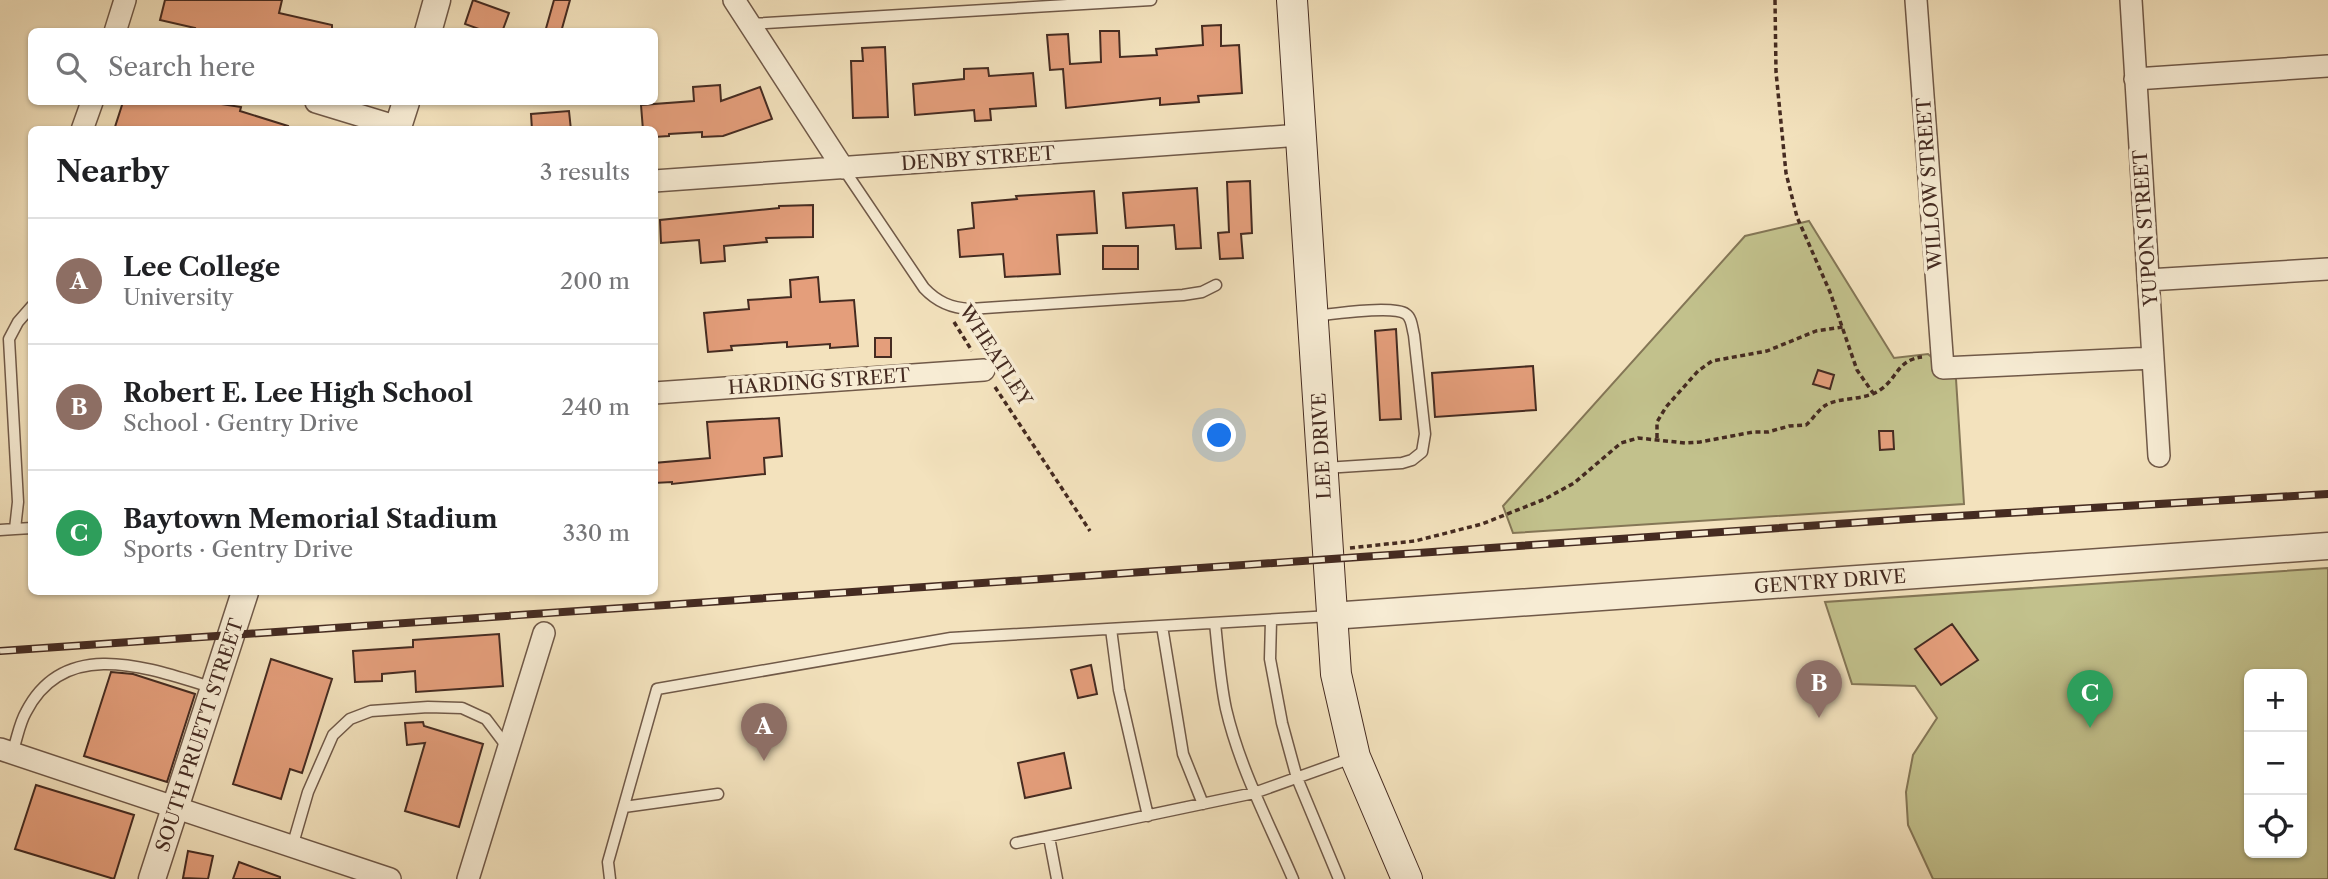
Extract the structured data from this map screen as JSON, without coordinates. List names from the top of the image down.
{
  "streets": {
    "main road": ["LEE DRIVE"],
    "street": [
      "DENBY STREET",
      "WILLOW STREET",
      "YUPON STREET",
      "HARDING STREET",
      "GENTRY DRIVE",
      "SOUTH PRUETT STREET"
    ],
    "lane": ["WHEATLEY"]
  },
  "crossings": [
    ["DENBY STREET", "WHEATLEY"],
    ["DENBY STREET", "LEE DRIVE"],
    ["WHEATLEY", "HARDING STREET"],
    ["LEE DRIVE", "GENTRY DRIVE"]
  ],
  "page": {
    "search": "Search here",
    "heading": ["Nearby", "3 results"],
    "list": [
      {
        "mark": "A",
        "name": "Lee College",
        "note": "University",
        "value": "200 m"
      },
      {
        "mark": "B",
        "name": "Robert E. Lee High School",
        "note": "School · Gentry Drive",
        "value": "240 m"
      },
      {
        "mark": "C",
        "name": "Baytown Memorial Stadium",
        "note": "Sports · Gentry Drive",
        "value": "330 m"
      }
    ],
    "pins": ["B", "C", "A"],
    "map_buttons": ["+", "−"]
  }
}
